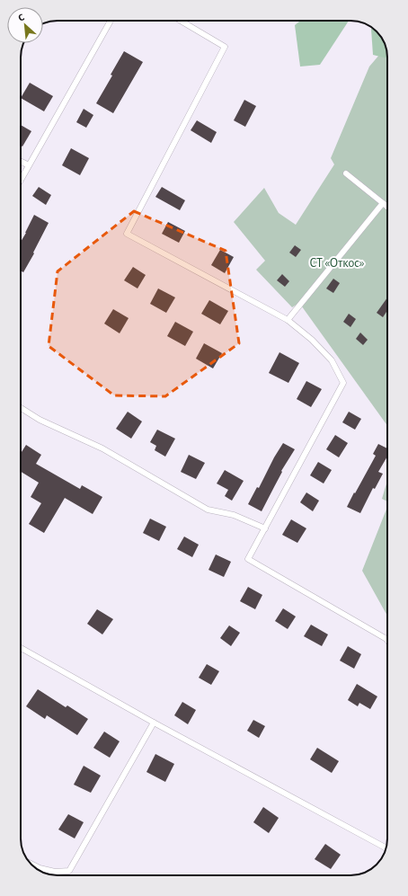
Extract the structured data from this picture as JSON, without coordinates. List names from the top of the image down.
{
  "parks": ["СТ «Откос»"],
  "north": "top left"
}
